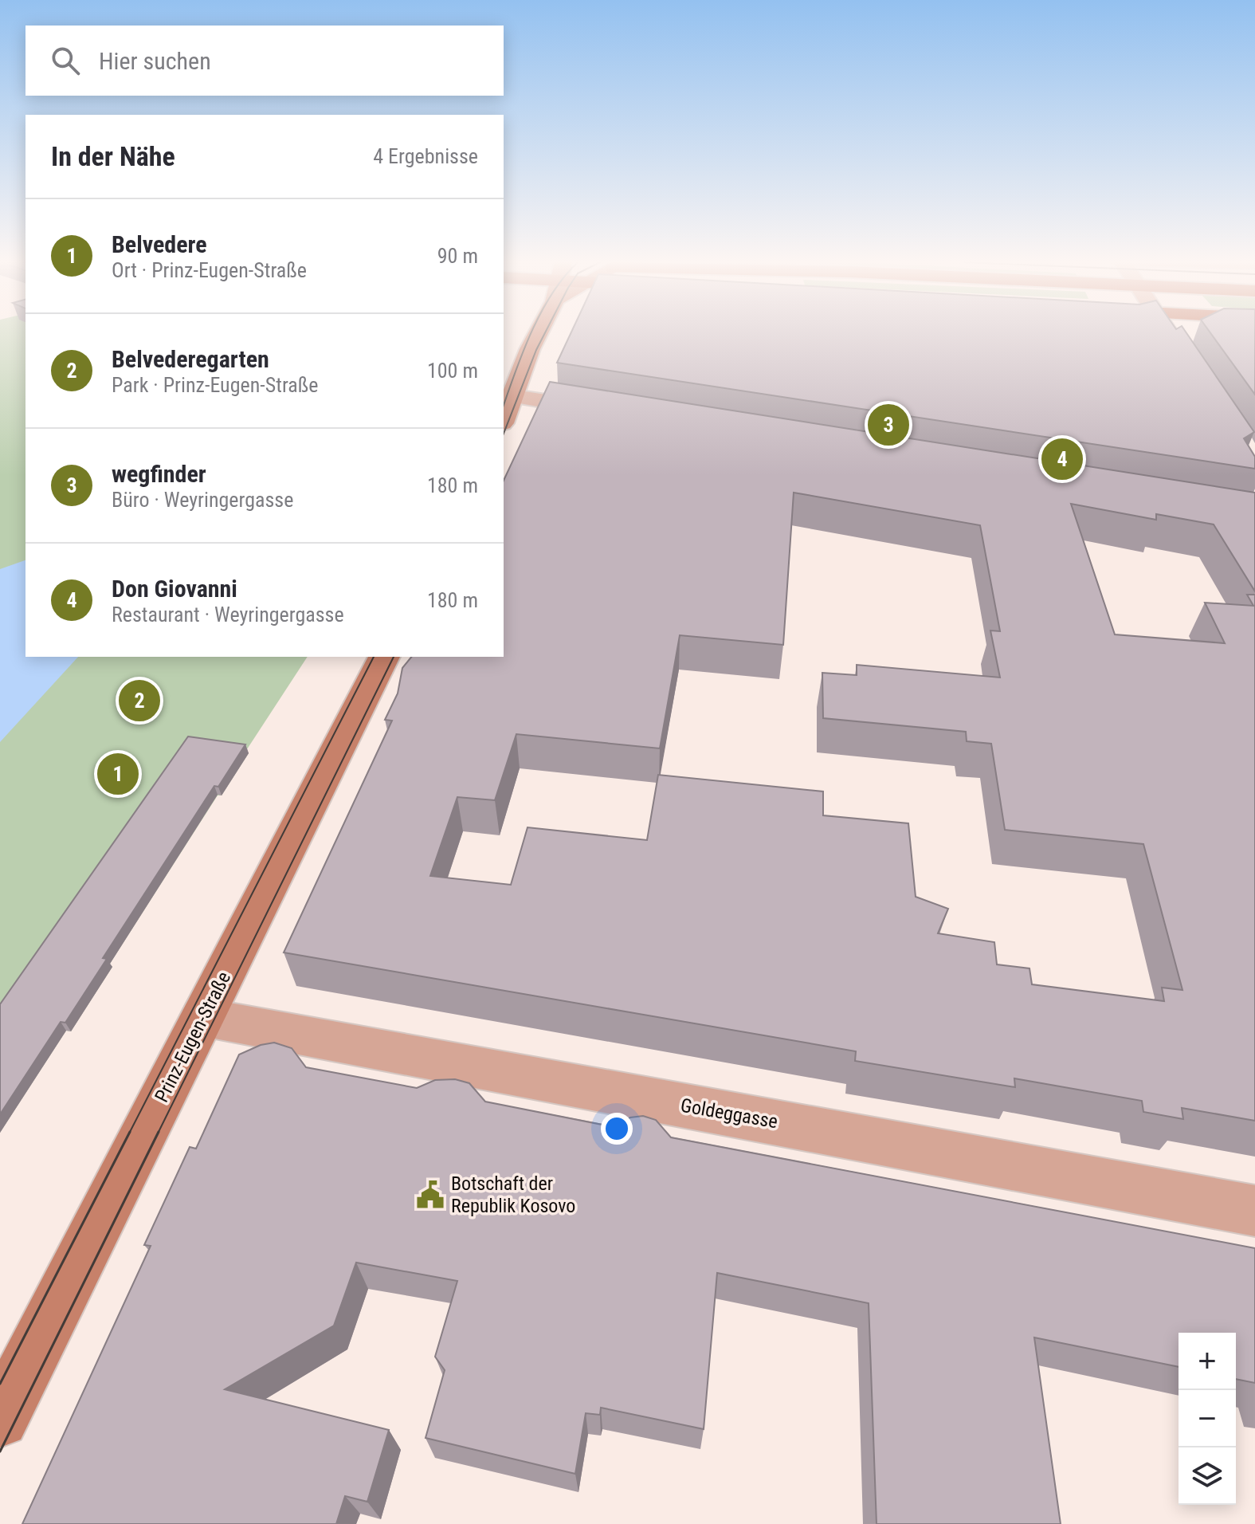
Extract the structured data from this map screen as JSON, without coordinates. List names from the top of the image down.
{
  "streets": {
    "street": ["Prinz-Eugen-Straße", "Goldeggasse"]
  },
  "crossings": [
    ["Prinz-Eugen-Straße", "Goldeggasse"]
  ],
  "places": {
    "public building": ["Botschaft der Republik Kosovo"]
  },
  "page": {
    "search": "Hier suchen",
    "heading": ["In der Nähe", "4 Ergebnisse"],
    "list": [
      {
        "mark": "1",
        "name": "Belvedere",
        "note": "Ort · Prinz-Eugen-Straße",
        "value": "90 m"
      },
      {
        "mark": "2",
        "name": "Belvederegarten",
        "note": "Park · Prinz-Eugen-Straße",
        "value": "100 m"
      },
      {
        "mark": "3",
        "name": "wegfinder",
        "note": "Büro · Weyringergasse",
        "value": "180 m"
      },
      {
        "mark": "4",
        "name": "Don Giovanni",
        "note": "Restaurant · Weyringergasse",
        "value": "180 m"
      }
    ],
    "pins": [
      "3",
      "4",
      "2",
      "1"
    ],
    "map_buttons": ["+", "−"]
  }
}
